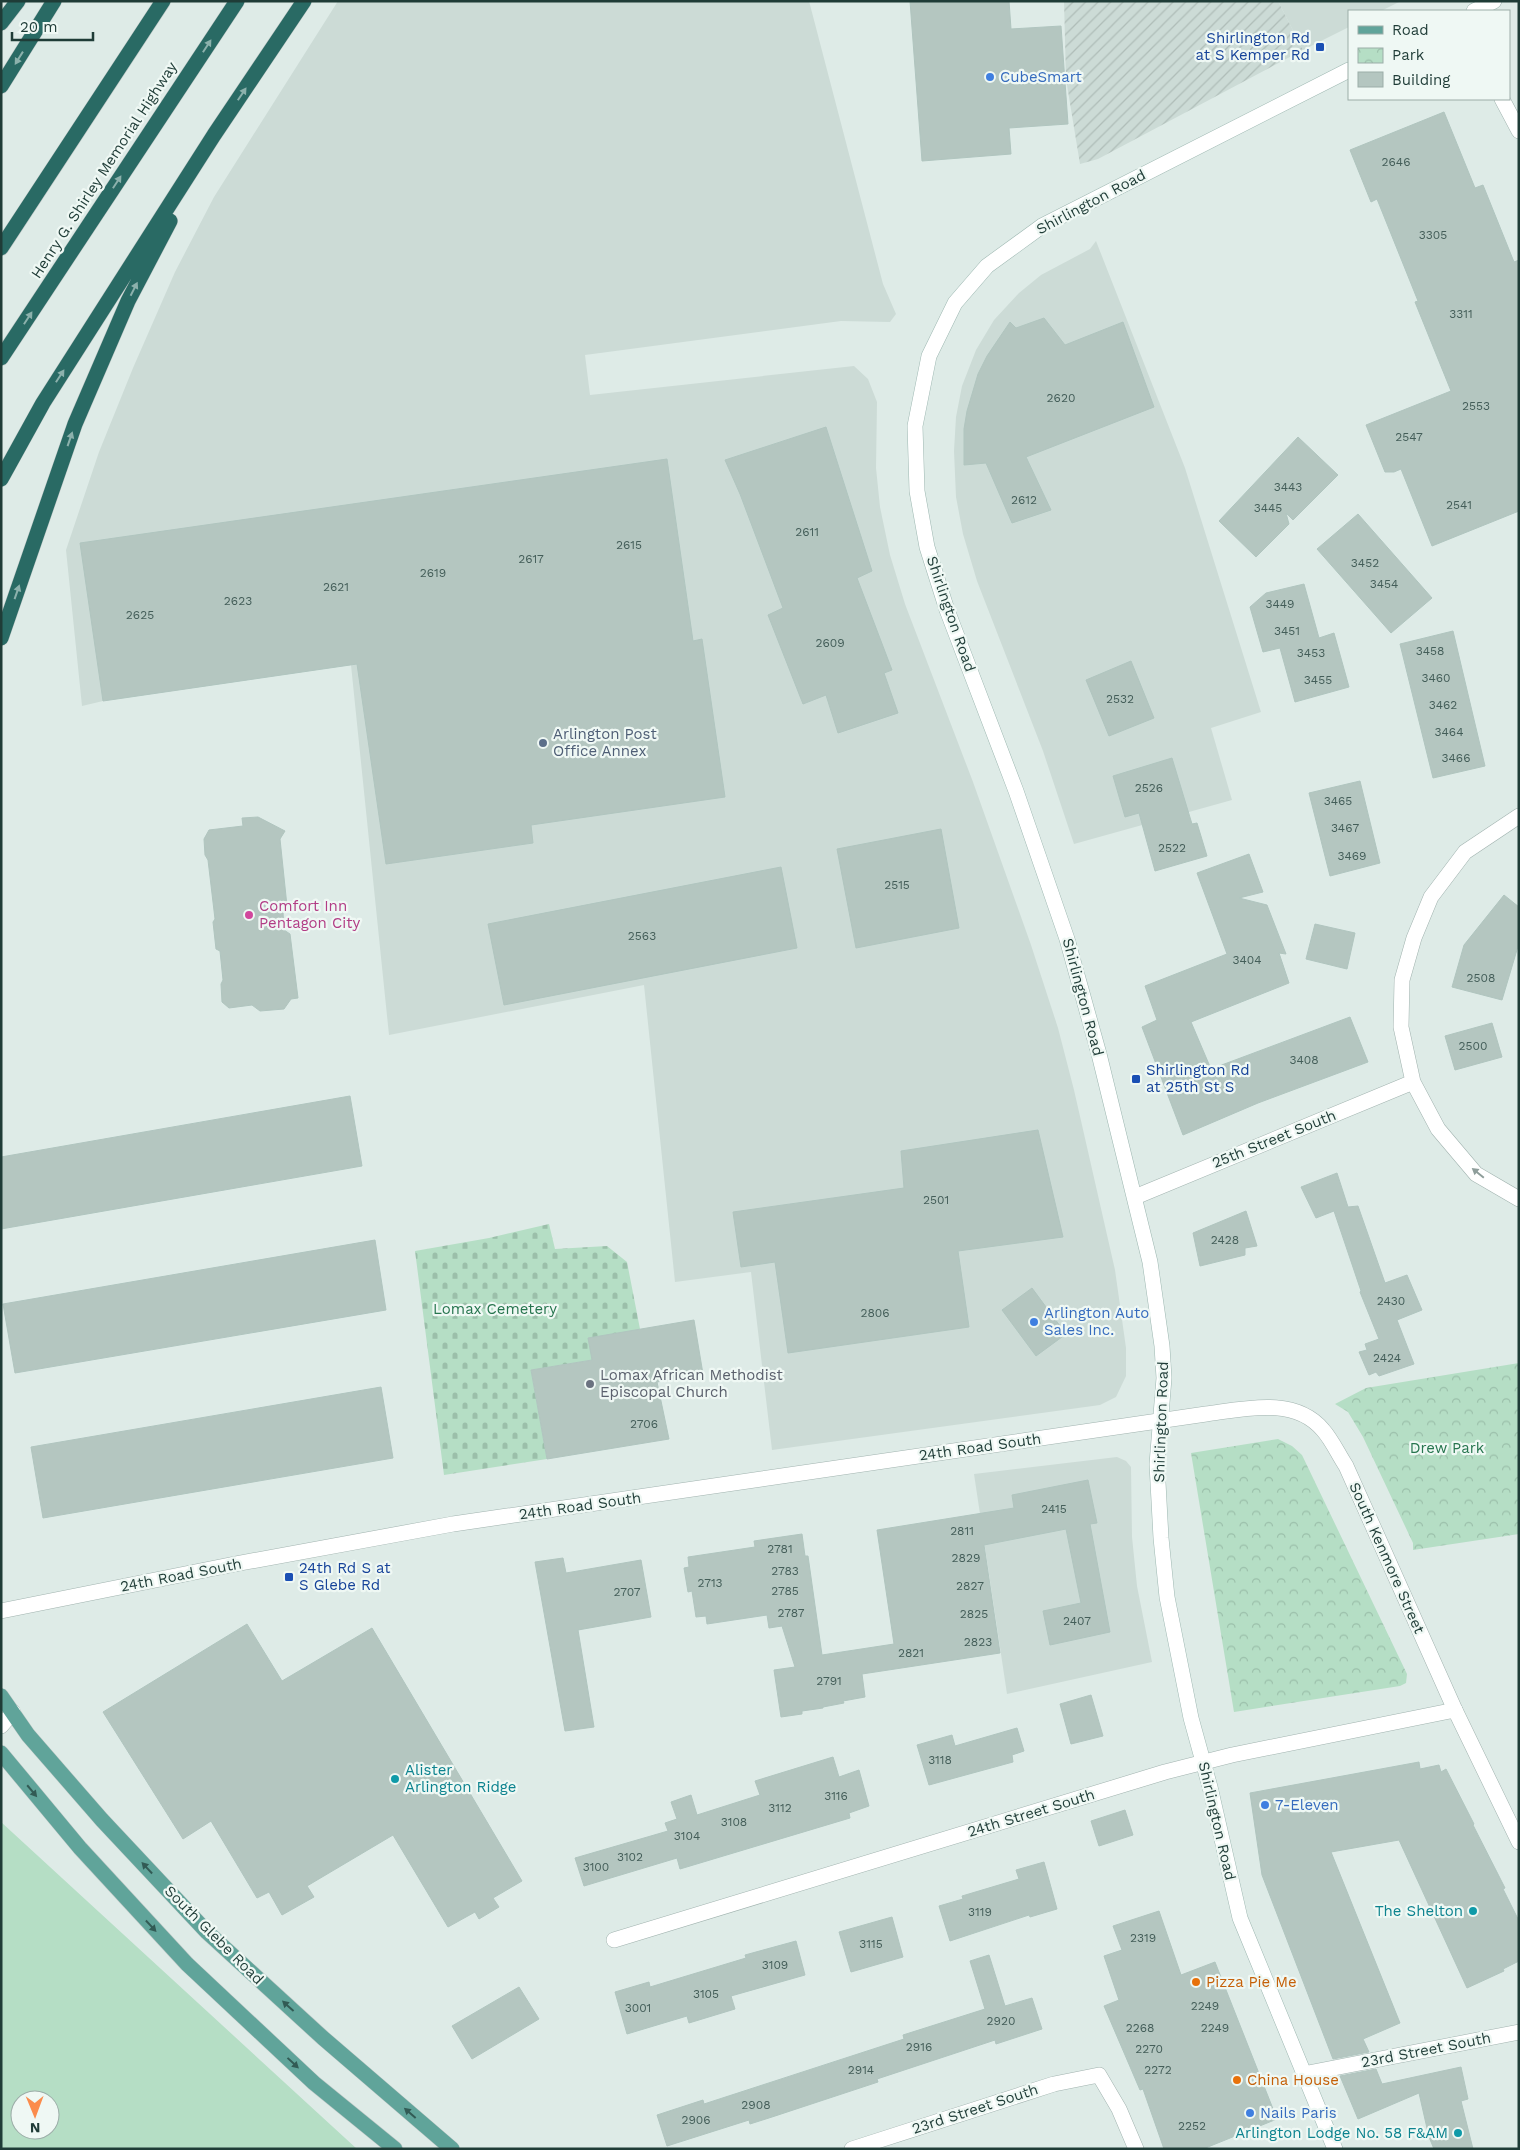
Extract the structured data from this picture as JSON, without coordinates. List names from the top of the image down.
{
  "streets": {
    "highway": ["Henry G. Shirley Memorial Highway"],
    "main road": ["South Glebe Road"],
    "street": [
      "Shirlington Road",
      "25th Street South",
      "24th Road South",
      "South Kenmore Street",
      "24th Street South",
      "23rd Street South"
    ]
  },
  "crossings": [
    ["Shirlington Road", "25th Street South"],
    ["Shirlington Road", "24th Road South"],
    ["Shirlington Road", "South Kenmore Street"],
    ["Shirlington Road", "24th Street South"],
    ["Shirlington Road", "23rd Street South"],
    ["24th Road South", "South Kenmore Street"],
    ["South Kenmore Street", "24th Street South"]
  ],
  "parks": ["Lomax Cemetery", "Drew Park"],
  "places": {
    "transit": ["Shirlington Rd at S Kemper Rd", "Shirlington Rd at 25th St S", "24th Rd S at S Glebe Rd"],
    "other": [
      "CubeSmart",
      "Arlington Post Office Annex",
      "Comfort Inn Pentagon City",
      "Arlington Auto Sales Inc.",
      "Lomax African Methodist Episcopal Church",
      "Alister Arlington Ridge",
      "7-Eleven",
      "The Shelton",
      "Pizza Pie Me",
      "China House",
      "Nails Paris",
      "Arlington Lodge No. 58 F&AM"
    ]
  },
  "house_numbers": [
    "2646",
    "3305",
    "3311",
    "2620",
    "2553",
    "2547",
    "3443",
    "2612",
    "2541",
    "3445",
    "2611",
    "2615",
    "2617",
    "3452",
    "2619",
    "3454",
    "2621",
    "2623",
    "3449",
    "2625",
    "3451",
    "2609",
    "3458",
    "3453",
    "3460",
    "3455",
    "2532",
    "3462",
    "3464",
    "3466",
    "2526",
    "3465",
    "3467",
    "2522",
    "3469",
    "2515",
    "2563",
    "3404",
    "2508",
    "2500",
    "3408",
    "2501",
    "2428",
    "2430",
    "2806",
    "2424",
    "2706",
    "2415",
    "2811",
    "2781",
    "2829",
    "2783",
    "2713",
    "2827",
    "2785",
    "2707",
    "2787",
    "2825",
    "2407",
    "2823",
    "2821",
    "2791",
    "3118",
    "3116",
    "3112",
    "3108",
    "3104",
    "3102",
    "3100",
    "3119",
    "2319",
    "3115",
    "3109",
    "3105",
    "2249",
    "3001",
    "2920",
    "2268",
    "2249",
    "2916",
    "2270",
    "2914",
    "2272",
    "2908",
    "2906",
    "2252"
  ],
  "legend": ["Road", "Park", "Building"],
  "scale_bar": "20 m",
  "north": "bottom"
}
